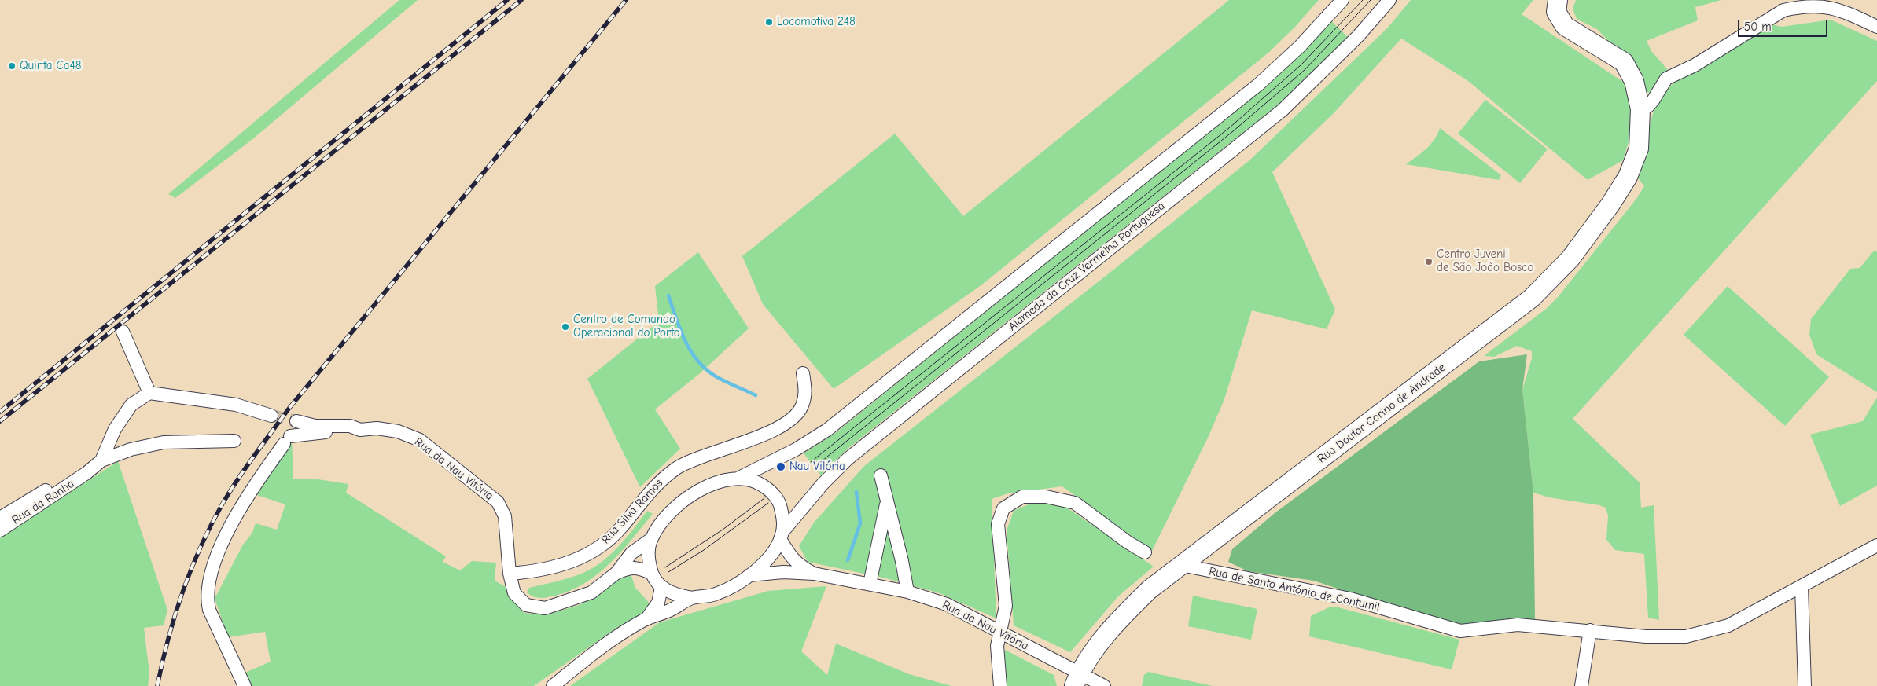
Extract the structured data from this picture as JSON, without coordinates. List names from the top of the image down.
{
  "streets": {
    "street": [
      "Alameda da Cruz Vermelha Portuguesa",
      "Rua Doutor Corino de Andrade",
      "Rua da Nau Vitória",
      "Rua da Ranha",
      "Rua Silva Ramos",
      "Rua de Santo António de Contumil"
    ]
  },
  "crossings": [
    ["Alameda da Cruz Vermelha Portuguesa", "Rua da Nau Vitória"],
    ["Rua Doutor Corino de Andrade", "Rua da Nau Vitória"],
    ["Rua Doutor Corino de Andrade", "Rua de Santo António de Contumil"],
    ["Rua da Nau Vitória", "Rua Silva Ramos"]
  ],
  "places": [
    "Locomotiva 248",
    "Quinta Ca48",
    "Centro Juvenil de São João Bosco",
    "Centro de Comando Operacional do Porto",
    "Nau Vitória"
  ],
  "scale_bar": "50 m"
}
